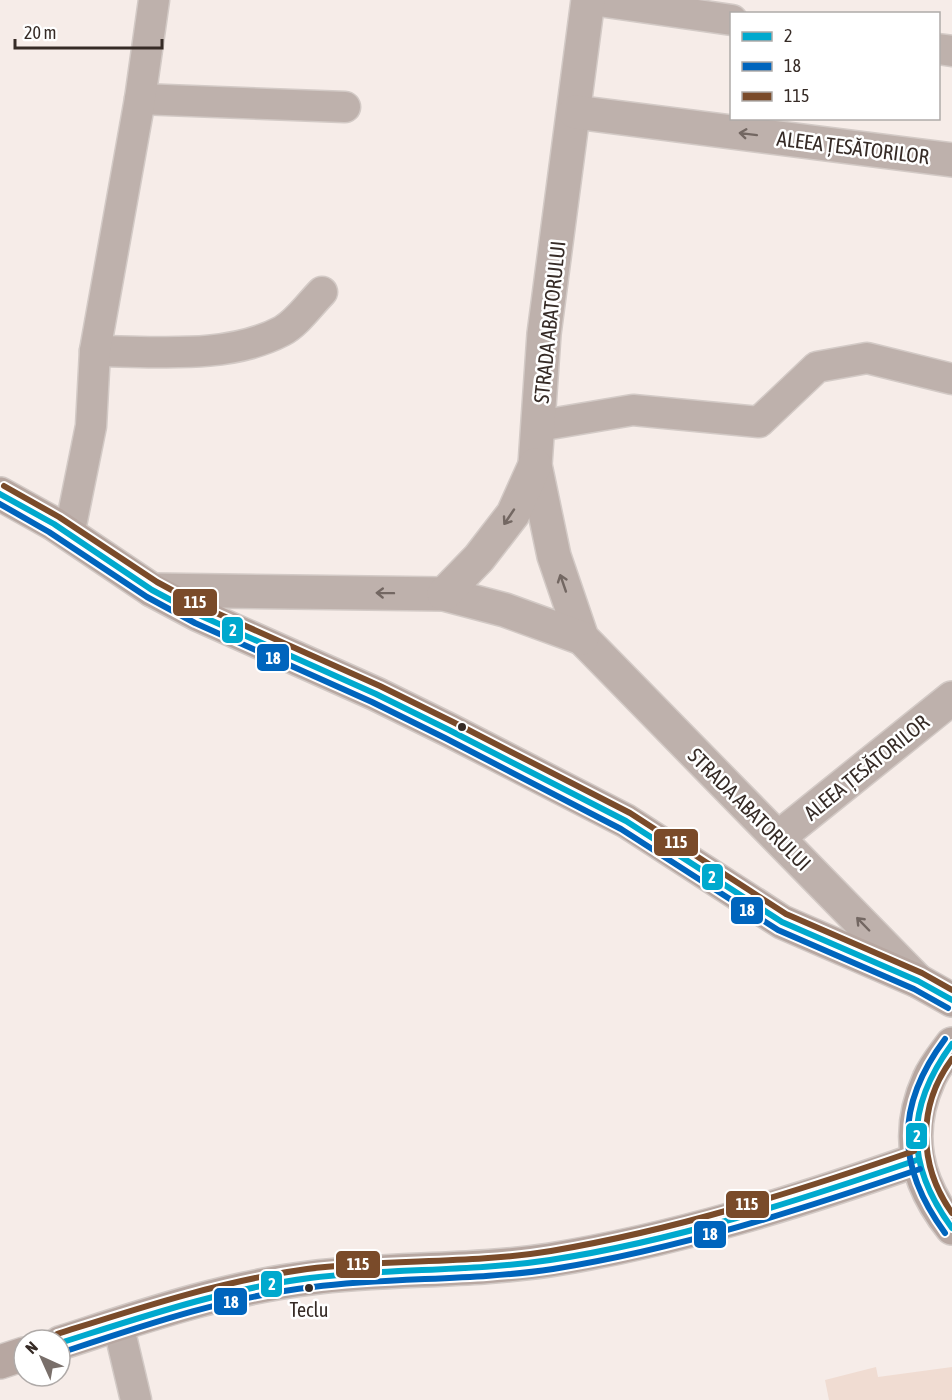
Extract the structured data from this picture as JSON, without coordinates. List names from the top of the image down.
{
  "streets": {
    "main road": ["STRADA ABATORULUI"],
    "street": ["ALEEA ȚESĂTORILOR"]
  },
  "crossings": [
    ["ALEEA ȚESĂTORILOR", "STRADA ABATORULUI"]
  ],
  "one_way": ["ALEEA ȚESĂTORILOR"],
  "places": ["Teclu"],
  "lines": ["transit line 115", "transit line 2", "transit line 18"],
  "legend": ["2", "18", "115"],
  "scale_bar": "20 m",
  "north": "top left"
}
